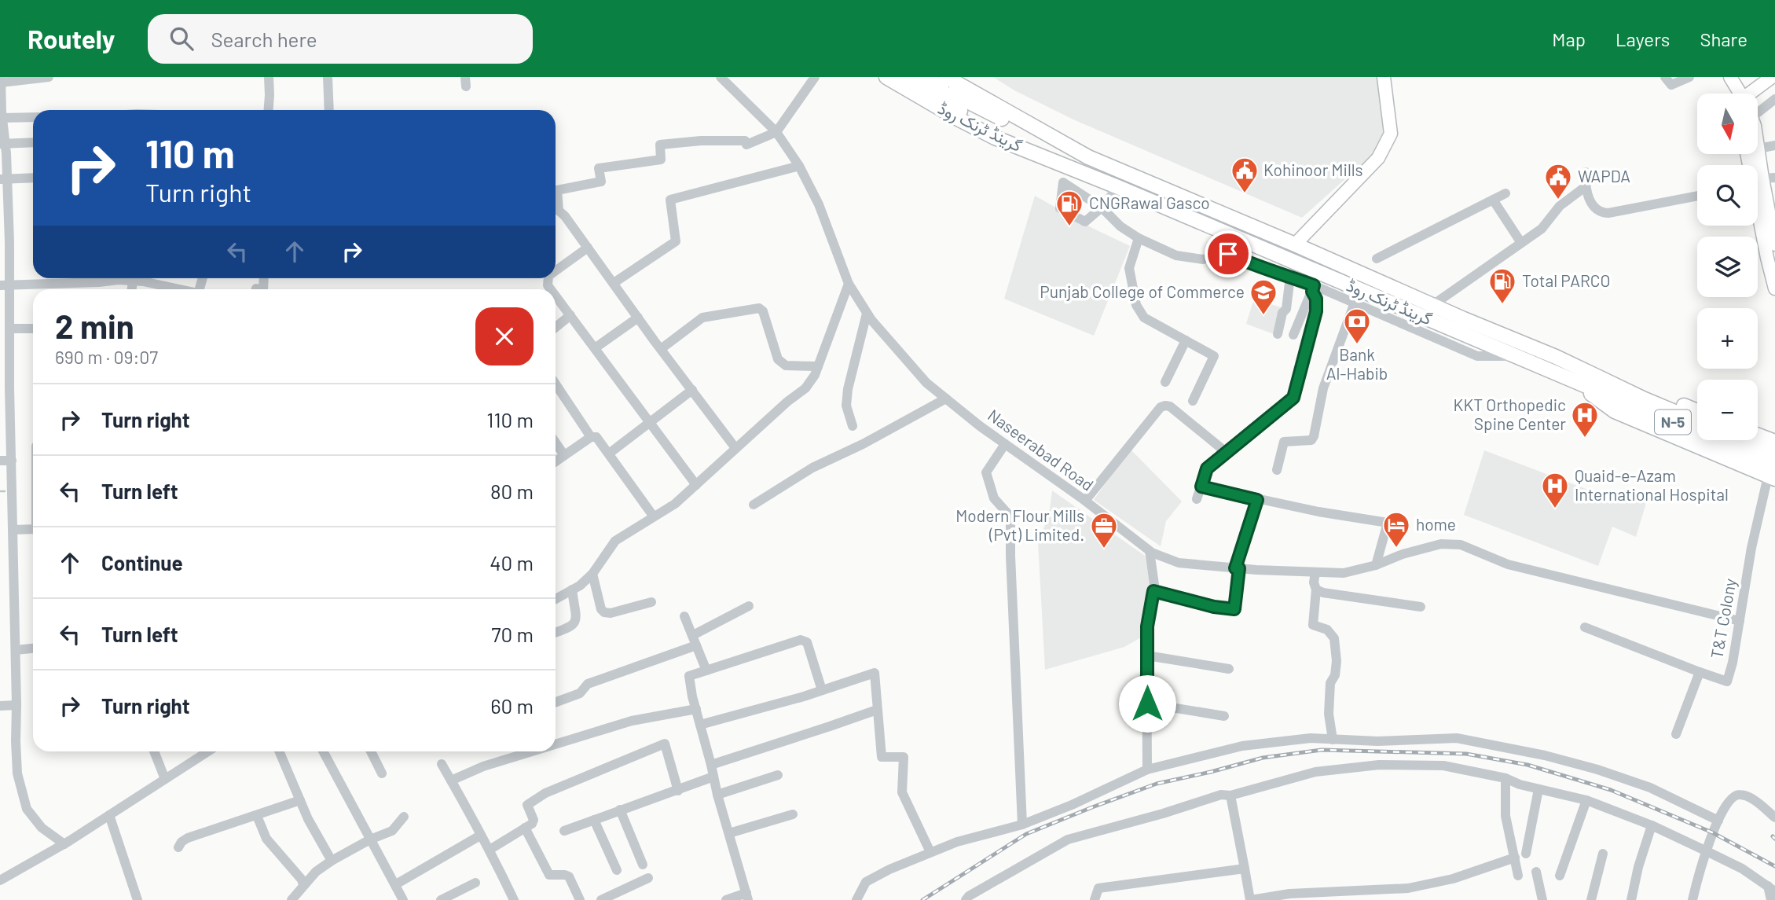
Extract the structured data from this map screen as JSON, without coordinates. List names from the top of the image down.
{
  "streets": {
    "highway": ["گرینڈ ٹرنک روڈ", "N-5"],
    "street": ["Naseerabad Road", "T&T Colony"]
  },
  "crossings": [
    ["گرینڈ ٹرنک روڈ", "T&T Colony"],
    ["Naseerabad Road", "T&T Colony"]
  ],
  "places": {
    "public building": ["Kohinoor Mills", "WAPDA"],
    "fuel station": ["CNGRawal Gasco", "Total PARCO"],
    "school or university": ["Punjab College of Commerce"],
    "bank": ["Bank Al-Habib"],
    "hospital": ["KKT Orthopedic Spine Center", "Quaid-e-Azam International Hospital"],
    "hotel": ["home"],
    "office": ["Modern Flour Mills (Pvt) Limited."]
  },
  "north": "bottom",
  "page": {
    "header": "Routely",
    "search": "Search here",
    "nav": ["Map", "Layers", "Share"],
    "map_buttons": ["+", "−"],
    "turn": ["110 m", "Turn right"],
    "heading": ["2 min", "690 m · 09:07"],
    "list": [
      {
        "name": "Turn right",
        "value": "110 m"
      },
      {
        "name": "Turn left",
        "value": "80 m"
      },
      {
        "name": "Continue",
        "value": "40 m"
      },
      {
        "name": "Turn left",
        "value": "70 m"
      },
      {
        "name": "Turn right",
        "value": "60 m"
      }
    ]
  }
}
